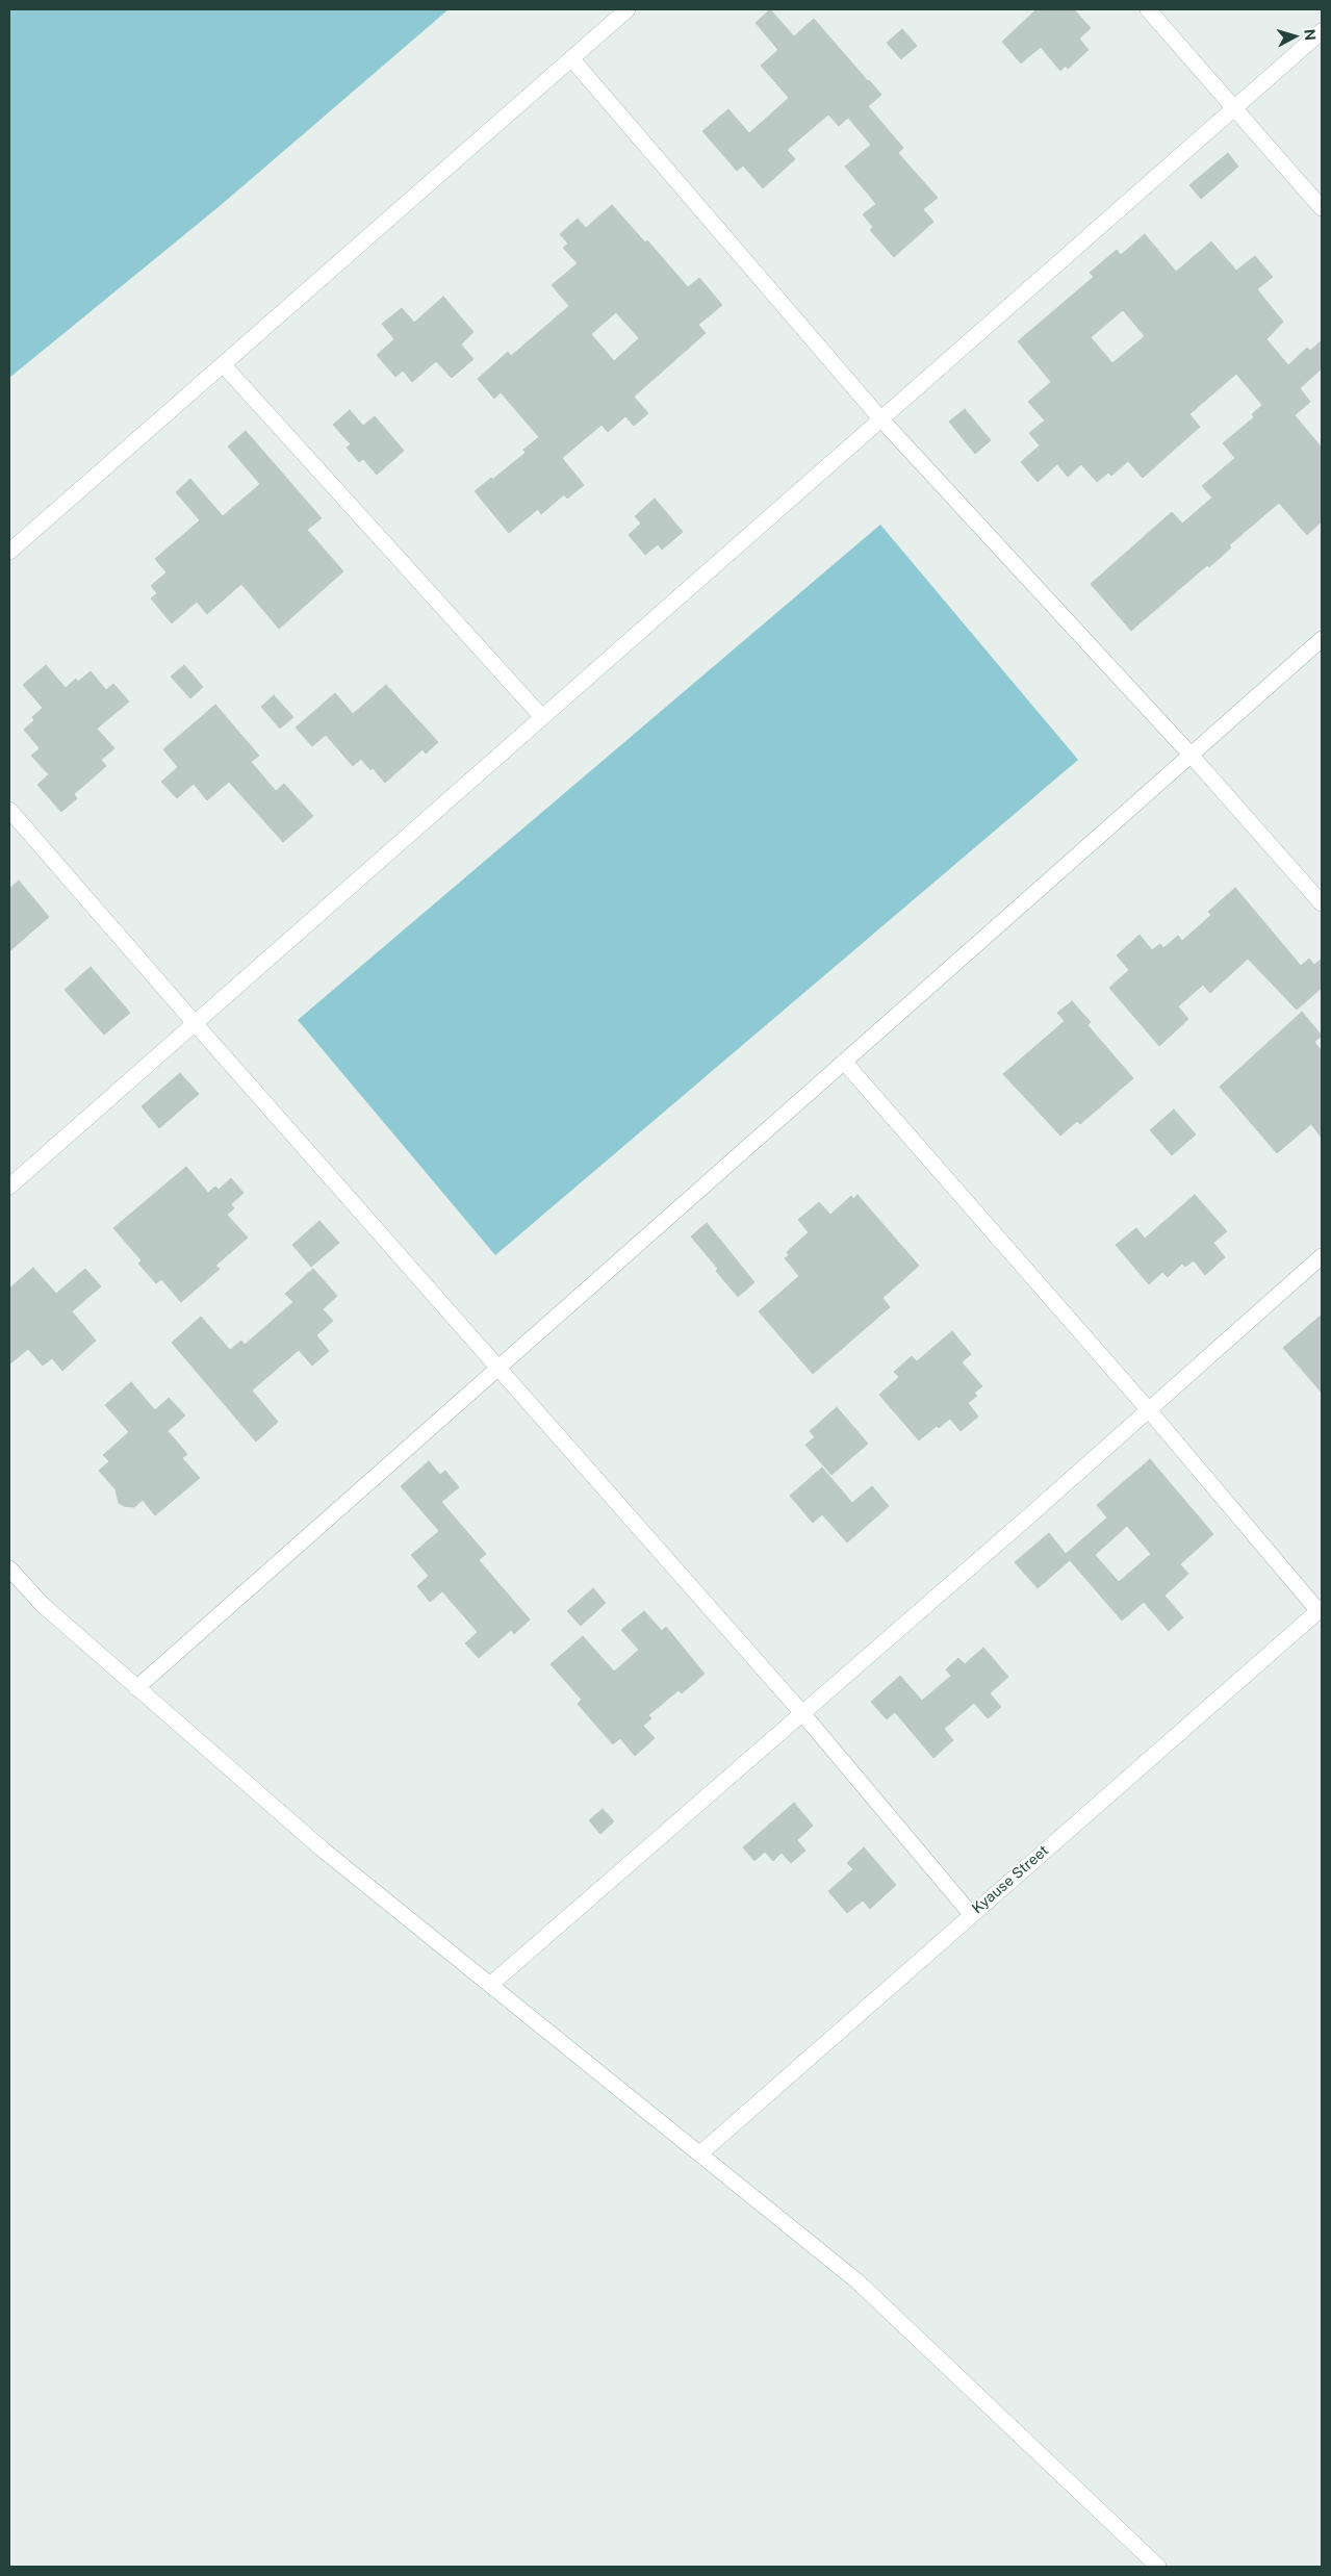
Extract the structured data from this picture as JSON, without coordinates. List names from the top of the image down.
{
  "streets": {
    "street": ["Kyause Street"]
  },
  "north": "right"
}
